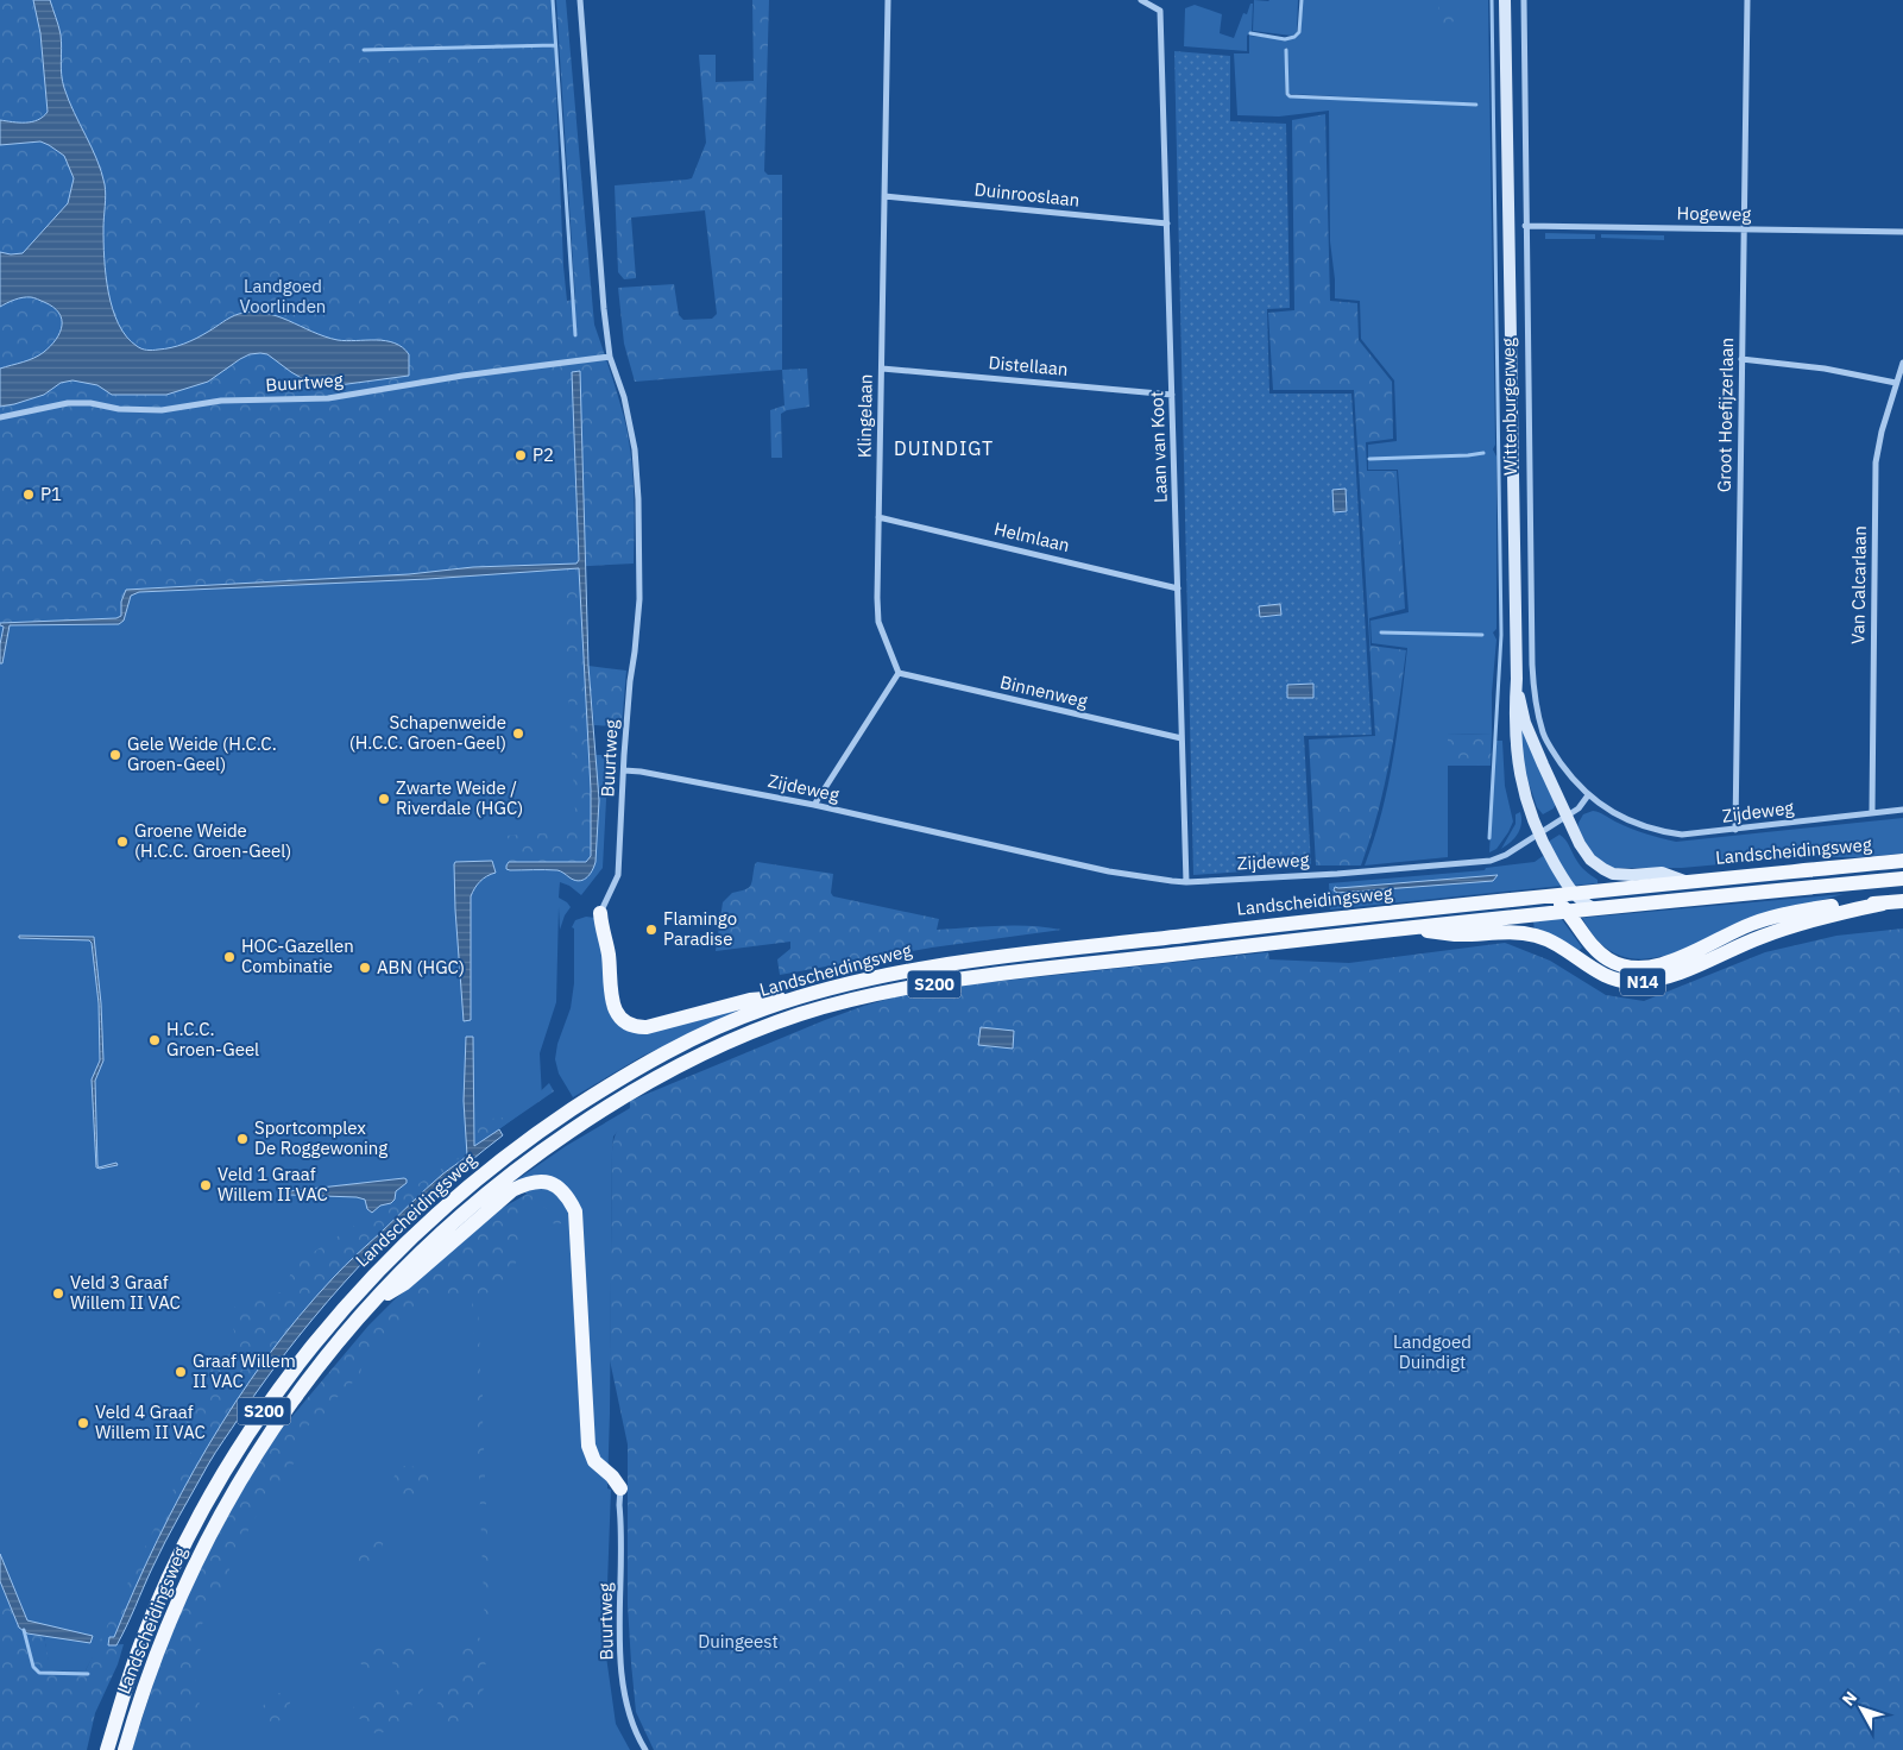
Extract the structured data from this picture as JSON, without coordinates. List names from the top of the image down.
{
  "streets": {
    "main road": ["Landscheidingsweg", "N14", "S200"],
    "street": [
      "Duinrooslaan",
      "Hogeweg",
      "Distellaan",
      "Buurtweg",
      "Wittenburgerweg",
      "Groot Hoefijzerlaan",
      "Klingelaan",
      "Laan van Koot",
      "Helmlaan",
      "Van Calcarlaan",
      "Binnenweg",
      "Zijdeweg"
    ]
  },
  "crossings": [
    ["Duinrooslaan", "Klingelaan"],
    ["Duinrooslaan", "Laan van Koot"],
    ["Hogeweg", "Wittenburgerweg"],
    ["Hogeweg", "Groot Hoefijzerlaan"],
    ["Distellaan", "Klingelaan"],
    ["Distellaan", "Laan van Koot"],
    ["Buurtweg", "Zijdeweg"],
    ["Wittenburgerweg", "Zijdeweg"],
    ["Wittenburgerweg", "Landscheidingsweg"],
    ["Groot Hoefijzerlaan", "Zijdeweg"],
    ["Klingelaan", "Helmlaan"],
    ["Klingelaan", "Binnenweg"],
    ["Laan van Koot", "Helmlaan"],
    ["Laan van Koot", "Binnenweg"],
    ["Laan van Koot", "Zijdeweg"],
    ["Van Calcarlaan", "Zijdeweg"],
    ["Landscheidingsweg", "N14"]
  ],
  "districts": ["DUINDIGT"],
  "parks": ["Landgoed Voorlinden", "Landgoed Duindigt", "Duingeest"],
  "places": [
    "P2",
    "P1",
    "Schapenweide (H.C.C. Groen-Geel)",
    "Gele Weide (H.C.C. Groen-Geel)",
    "Zwarte Weide / Riverdale (HGC)",
    "Groene Weide (H.C.C. Groen-Geel)",
    "Flamingo Paradise",
    "HOC-Gazellen Combinatie",
    "ABN (HGC)",
    "H.C.C. Groen-Geel",
    "Sportcomplex De Roggewoning",
    "Veld 1 Graaf Willem II VAC",
    "Veld 3 Graaf Willem II VAC",
    "Graaf Willem II VAC",
    "Veld 4 Graaf Willem II VAC"
  ],
  "north": "top left"
}
